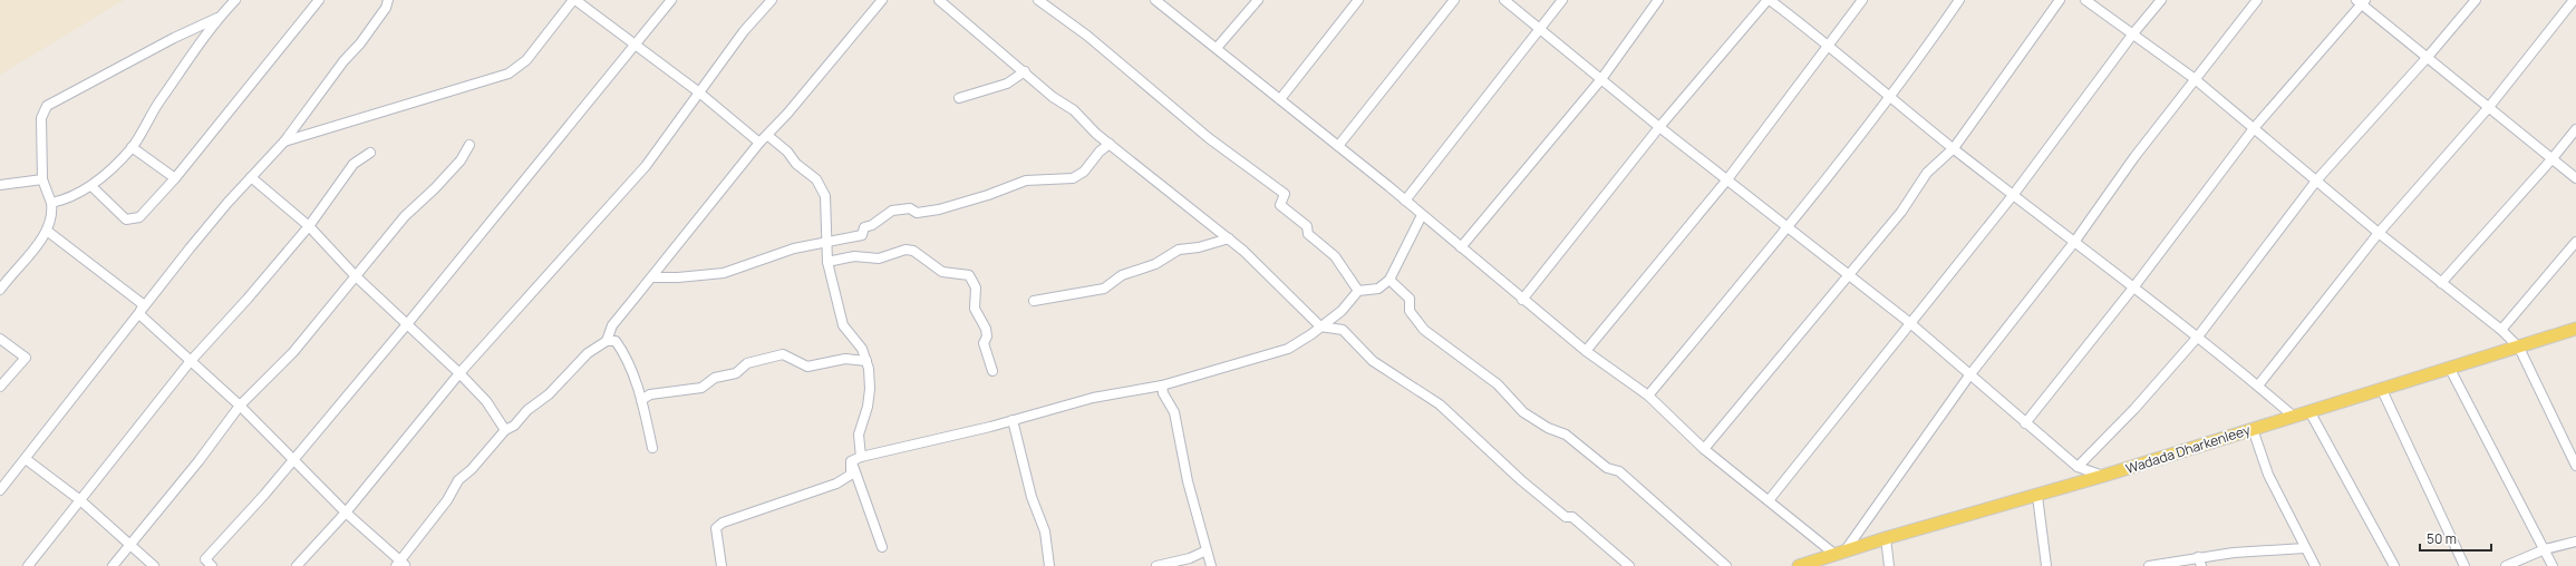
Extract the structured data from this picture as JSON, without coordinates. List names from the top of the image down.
{
  "streets": {
    "main road": ["Wadada Dharkenleey"]
  },
  "scale_bar": "50 m"
}
